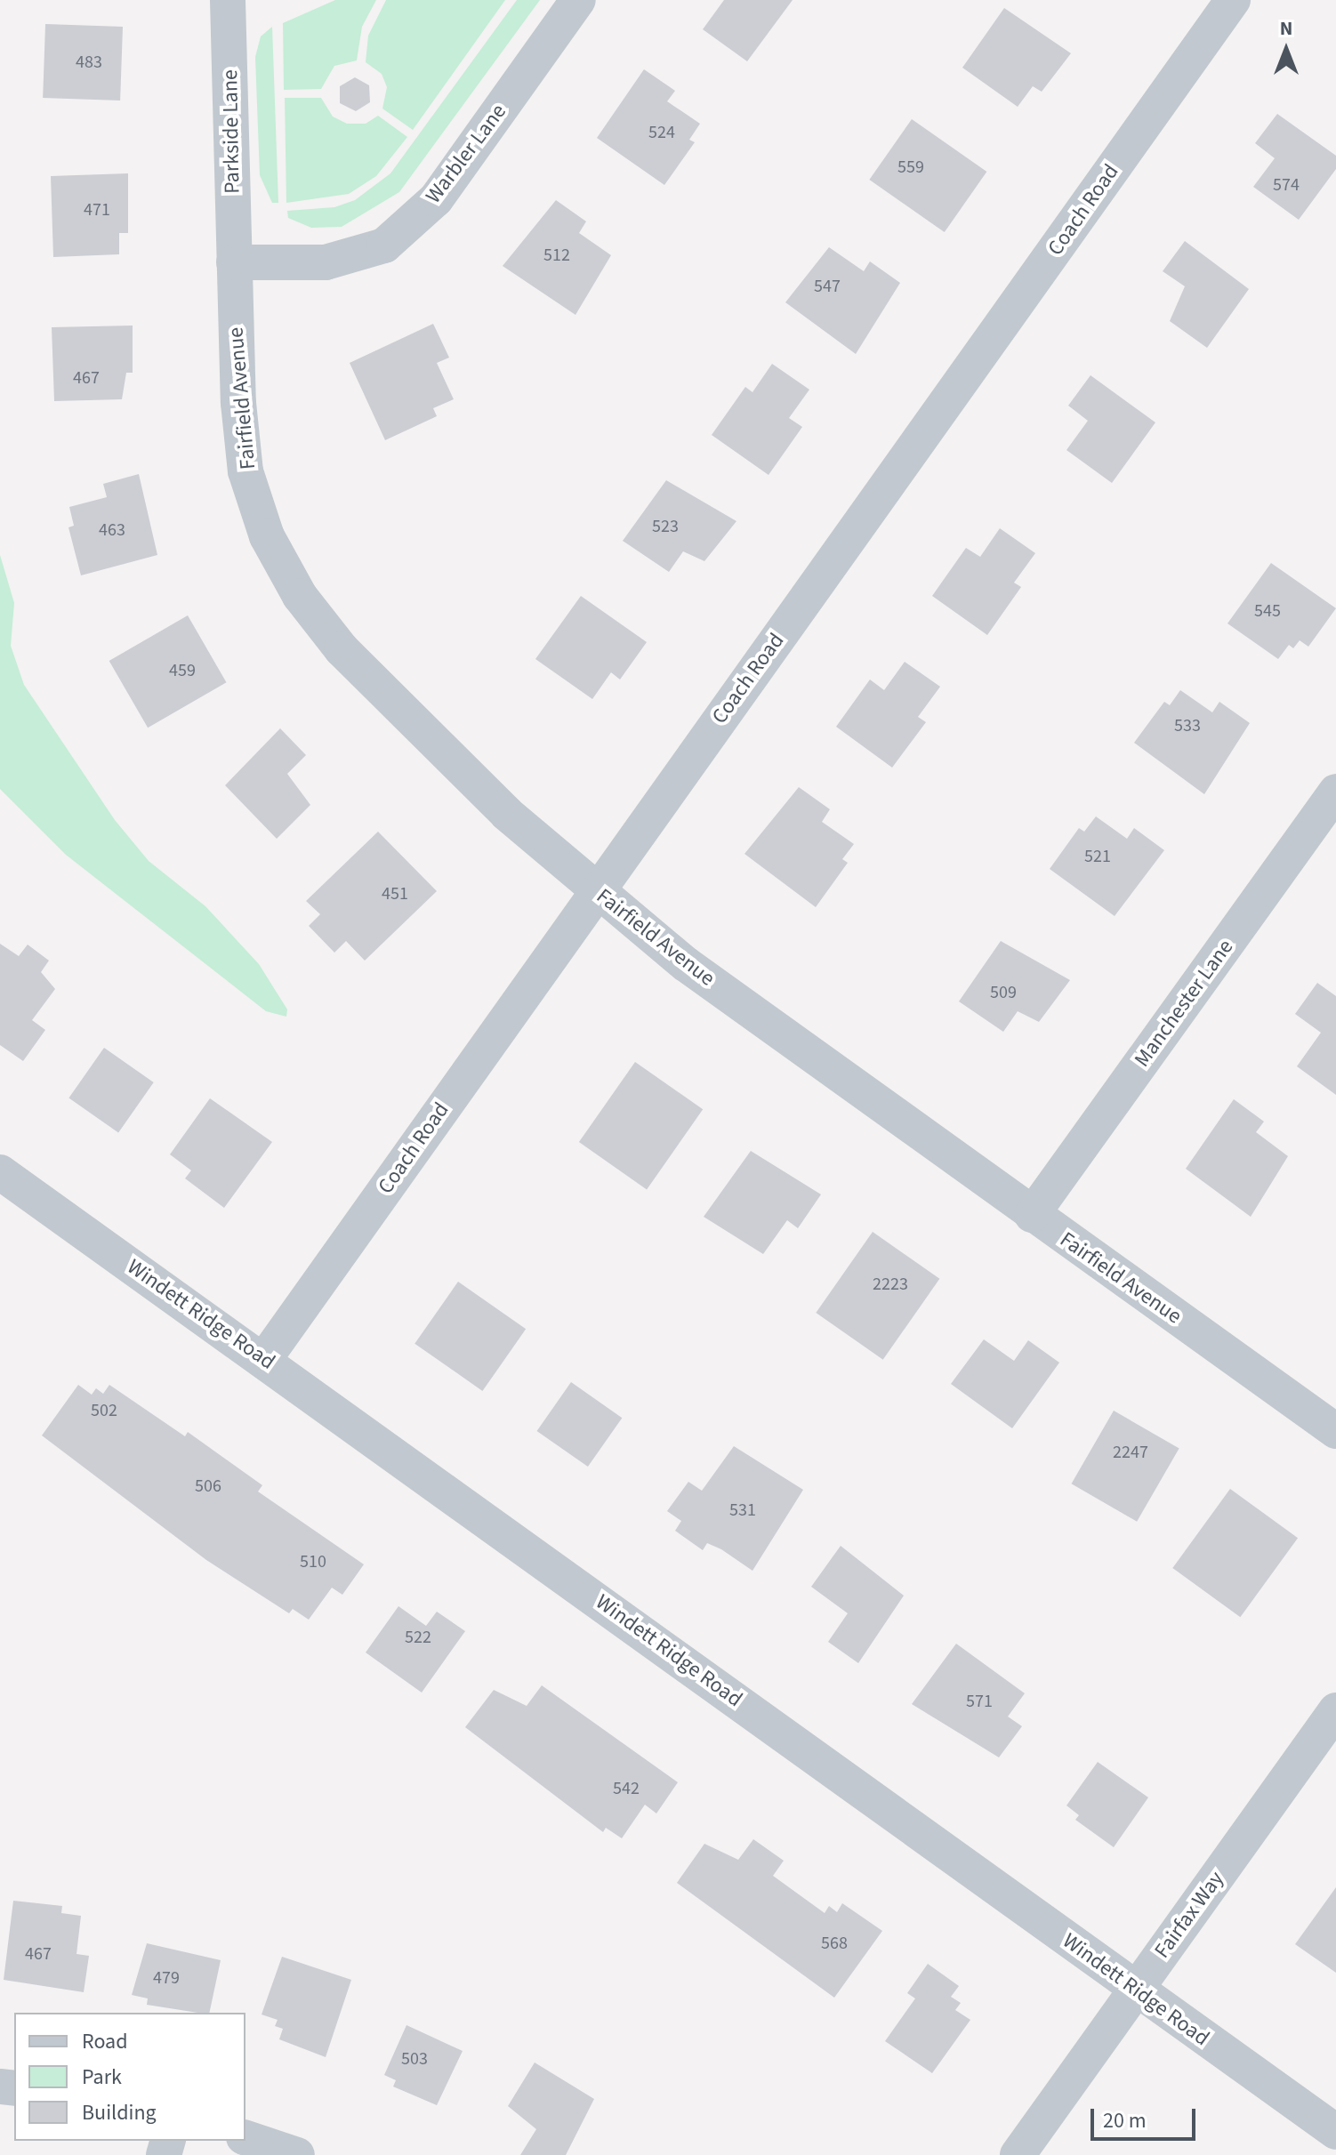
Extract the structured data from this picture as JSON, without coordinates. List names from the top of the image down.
{
  "streets": {
    "street": [
      "Parkside Lane",
      "Warbler Lane",
      "Coach Road",
      "Fairfield Avenue",
      "Manchester Lane",
      "Windett Ridge Road",
      "Fairfax Way"
    ]
  },
  "crossings": [
    ["Parkside Lane", "Warbler Lane"],
    ["Parkside Lane", "Fairfield Avenue"],
    ["Warbler Lane", "Fairfield Avenue"],
    ["Coach Road", "Fairfield Avenue"],
    ["Coach Road", "Windett Ridge Road"],
    ["Fairfield Avenue", "Manchester Lane"],
    ["Windett Ridge Road", "Fairfax Way"]
  ],
  "house_numbers": [
    "483",
    "524",
    "559",
    "574",
    "471",
    "512",
    "547",
    "467",
    "523",
    "463",
    "545",
    "459",
    "533",
    "521",
    "451",
    "509",
    "2223",
    "502",
    "2247",
    "506",
    "531",
    "510",
    "522",
    "571",
    "542",
    "568",
    "467",
    "479",
    "503"
  ],
  "legend": ["Road", "Park", "Building"],
  "scale_bar": "20 m",
  "north": "top"
}
